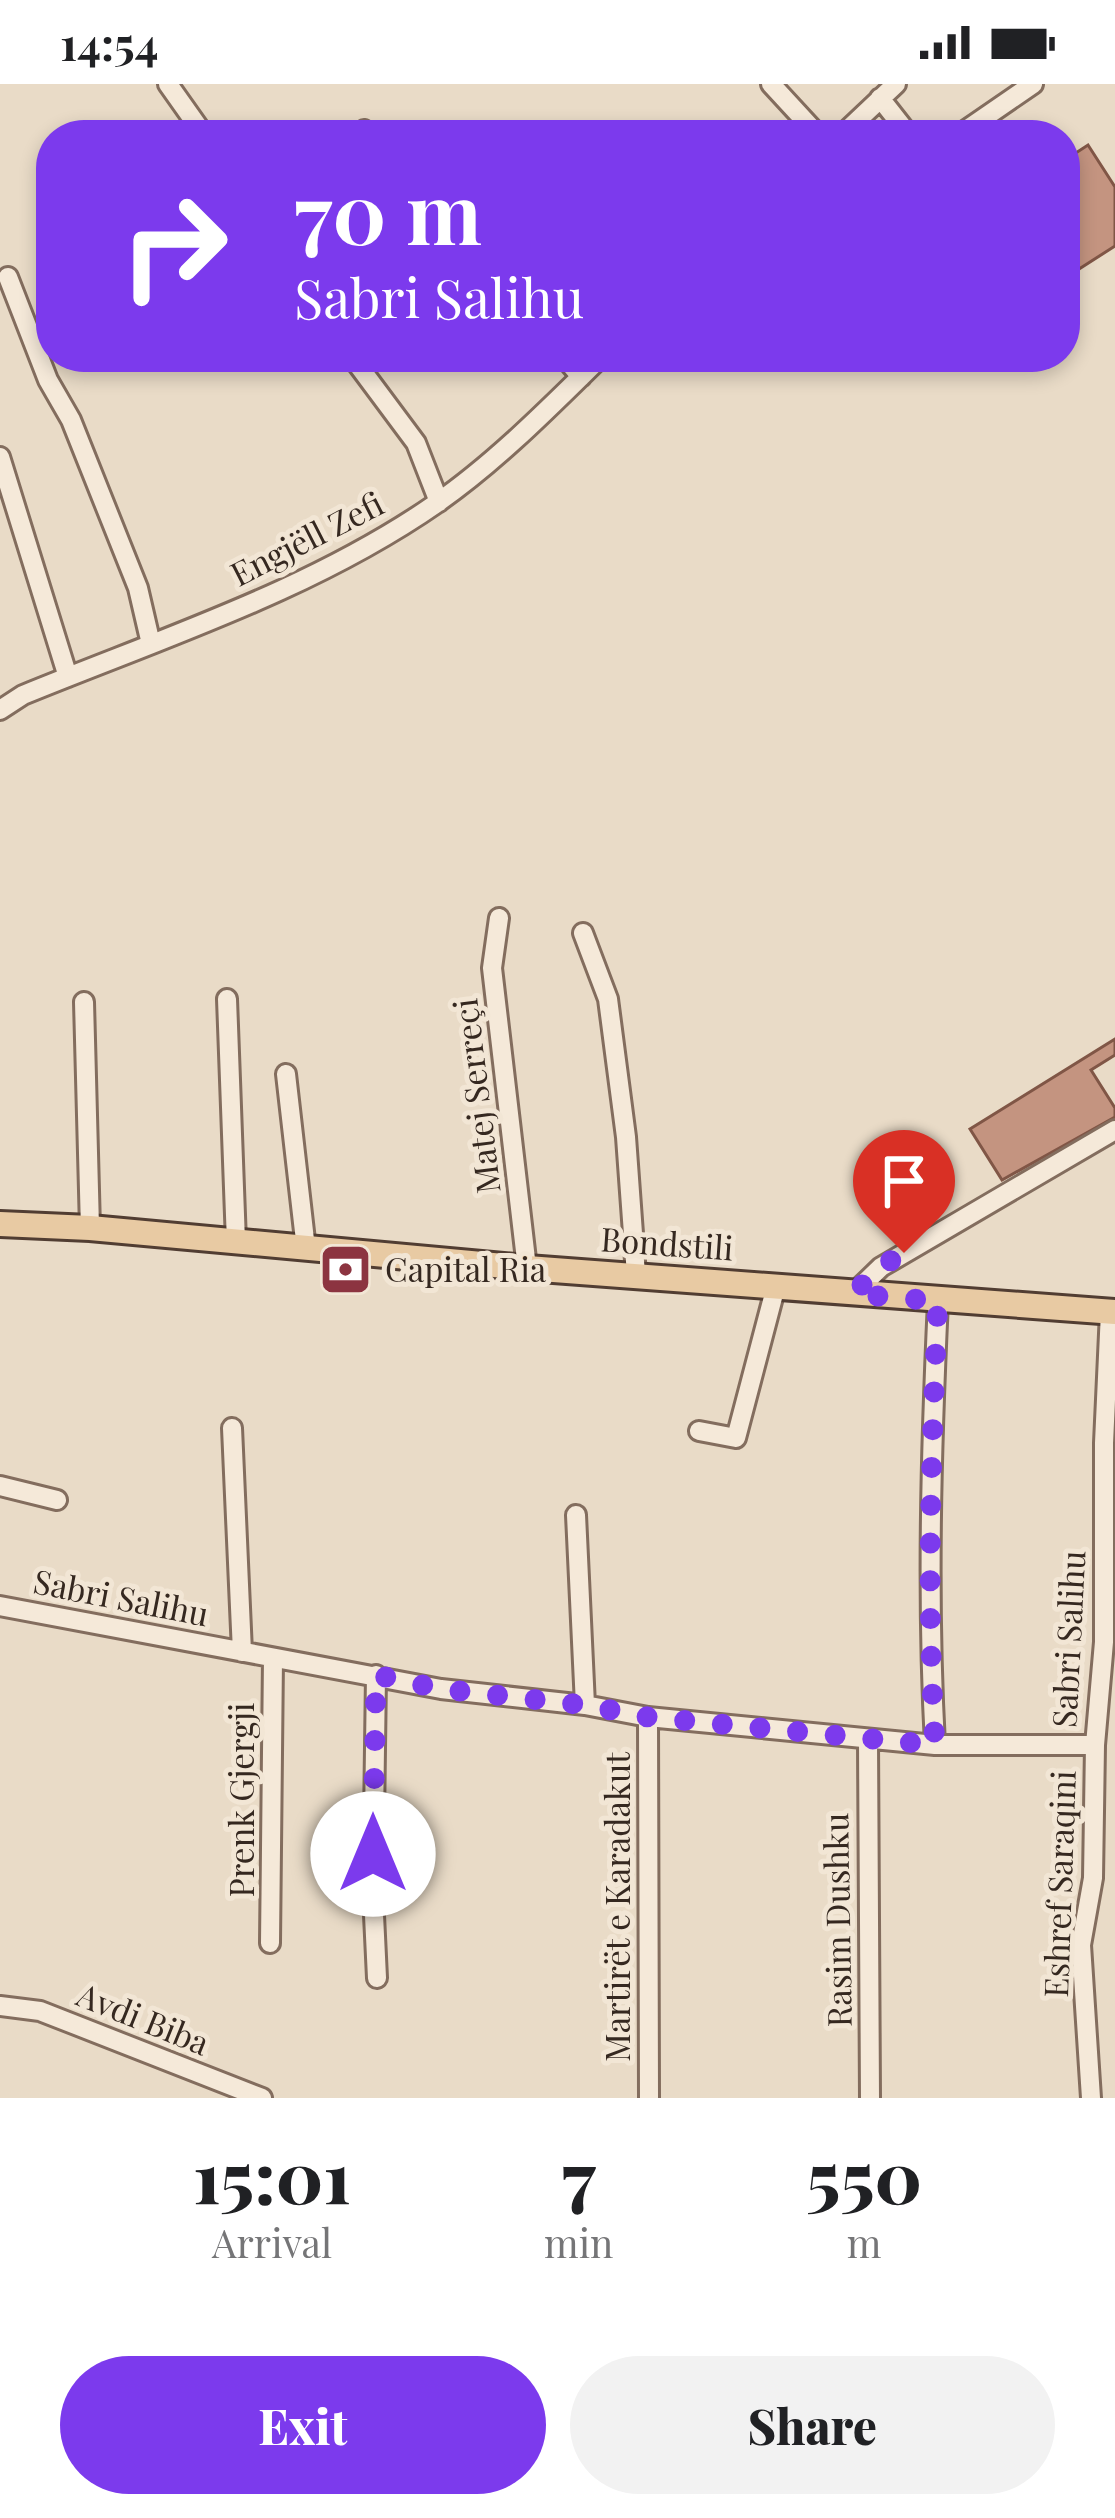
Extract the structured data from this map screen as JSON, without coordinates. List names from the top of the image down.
{
  "streets": {
    "main road": ["Bondstili"],
    "street": [
      "Engjëll Zefi",
      "Matej Serreçi",
      "Sabri Salihu",
      "Prenk Gjergji",
      "Eshref Saraqini",
      "Martirët e Karadakut",
      "Rasim Dushku",
      "Avdi Biba"
    ]
  },
  "crossings": [
    ["Matej Serreçi", "Bondstili"],
    ["Bondstili", "Sabri Salihu"],
    ["Sabri Salihu", "Prenk Gjergji"],
    ["Sabri Salihu", "Eshref Saraqini"],
    ["Sabri Salihu", "Martirët e Karadakut"],
    ["Sabri Salihu", "Rasim Dushku"]
  ],
  "places": {
    "bank": ["Capital Ria"]
  },
  "page": {
    "status": "14:54",
    "turn": ["70 m", "Sabri Salihu"],
    "eta": [
      "15:01",
      "Arrival",
      "7",
      "min",
      "550",
      "m"
    ],
    "buttons": ["Exit", "Share"]
  }
}
